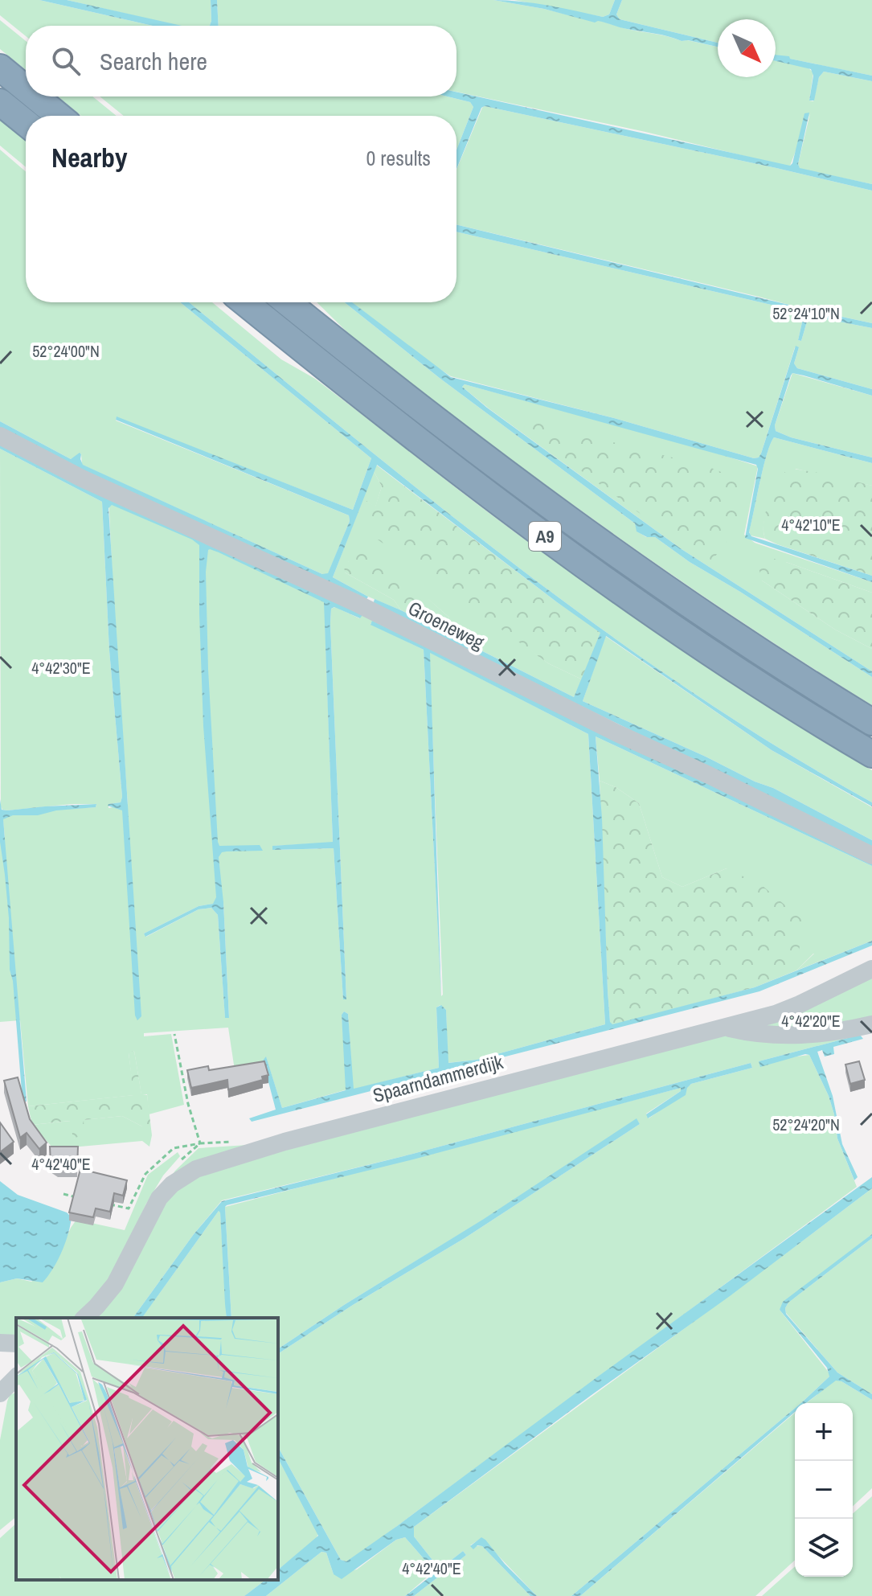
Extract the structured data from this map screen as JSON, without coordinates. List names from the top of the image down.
{
  "streets": {
    "highway": ["A9"],
    "street": ["Groeneweg", "Spaarndammerdijk"]
  },
  "north": "bottom right",
  "page": {
    "search": "Search here",
    "heading": ["Nearby", "0 results"],
    "map_buttons": ["+", "−"]
  },
  "coordinates": [
    "52°24'10\"N",
    "52°24'00\"N",
    "4°42'10\"E",
    "4°42'30\"E",
    "4°42'20\"E",
    "52°24'20\"N",
    "4°42'40\"E"
  ]
}
